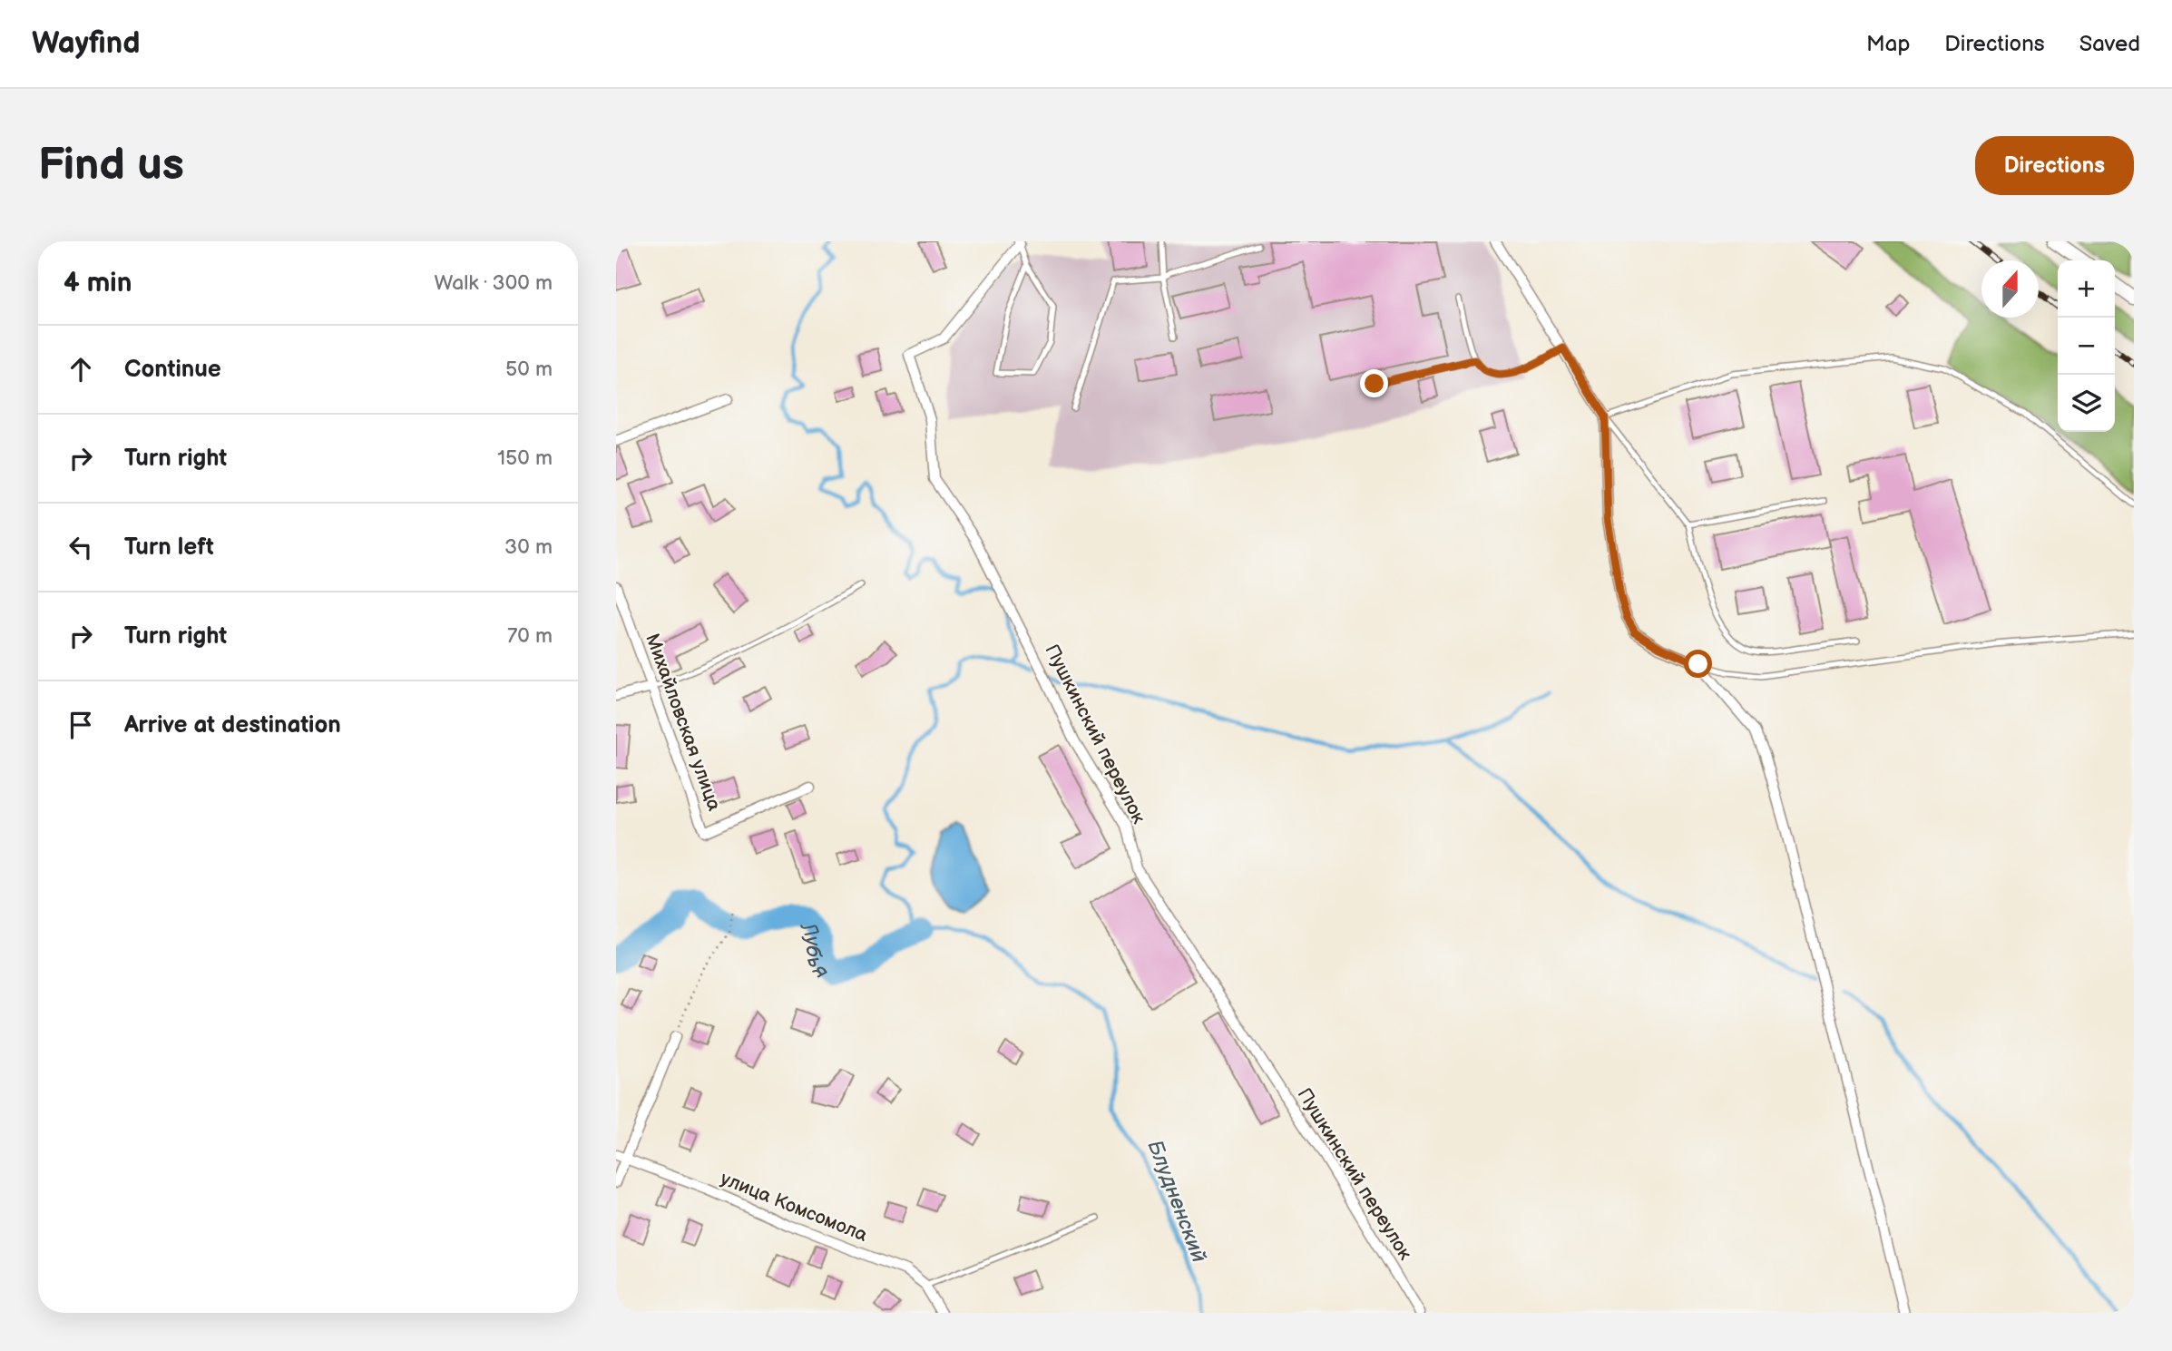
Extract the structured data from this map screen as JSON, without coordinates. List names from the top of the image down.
{
  "streets": {
    "street": ["Михайловская улица", "Пушкинский переулок", "улица Комсомола"]
  },
  "water": ["Лубья", "Блудненский"],
  "north": "top",
  "page": {
    "header": "Wayfind",
    "nav": ["Map", "Directions", "Saved"],
    "buttons": "Directions",
    "title": "Find us",
    "heading": ["4 min", "Walk · 300 m"],
    "map_buttons": ["+", "−"],
    "list": [
      ["Continue", "50 m"],
      ["Turn right", "150 m"],
      ["Turn left", "30 m"],
      ["Turn right", "70 m"],
      "Arrive at destination"
    ]
  }
}
